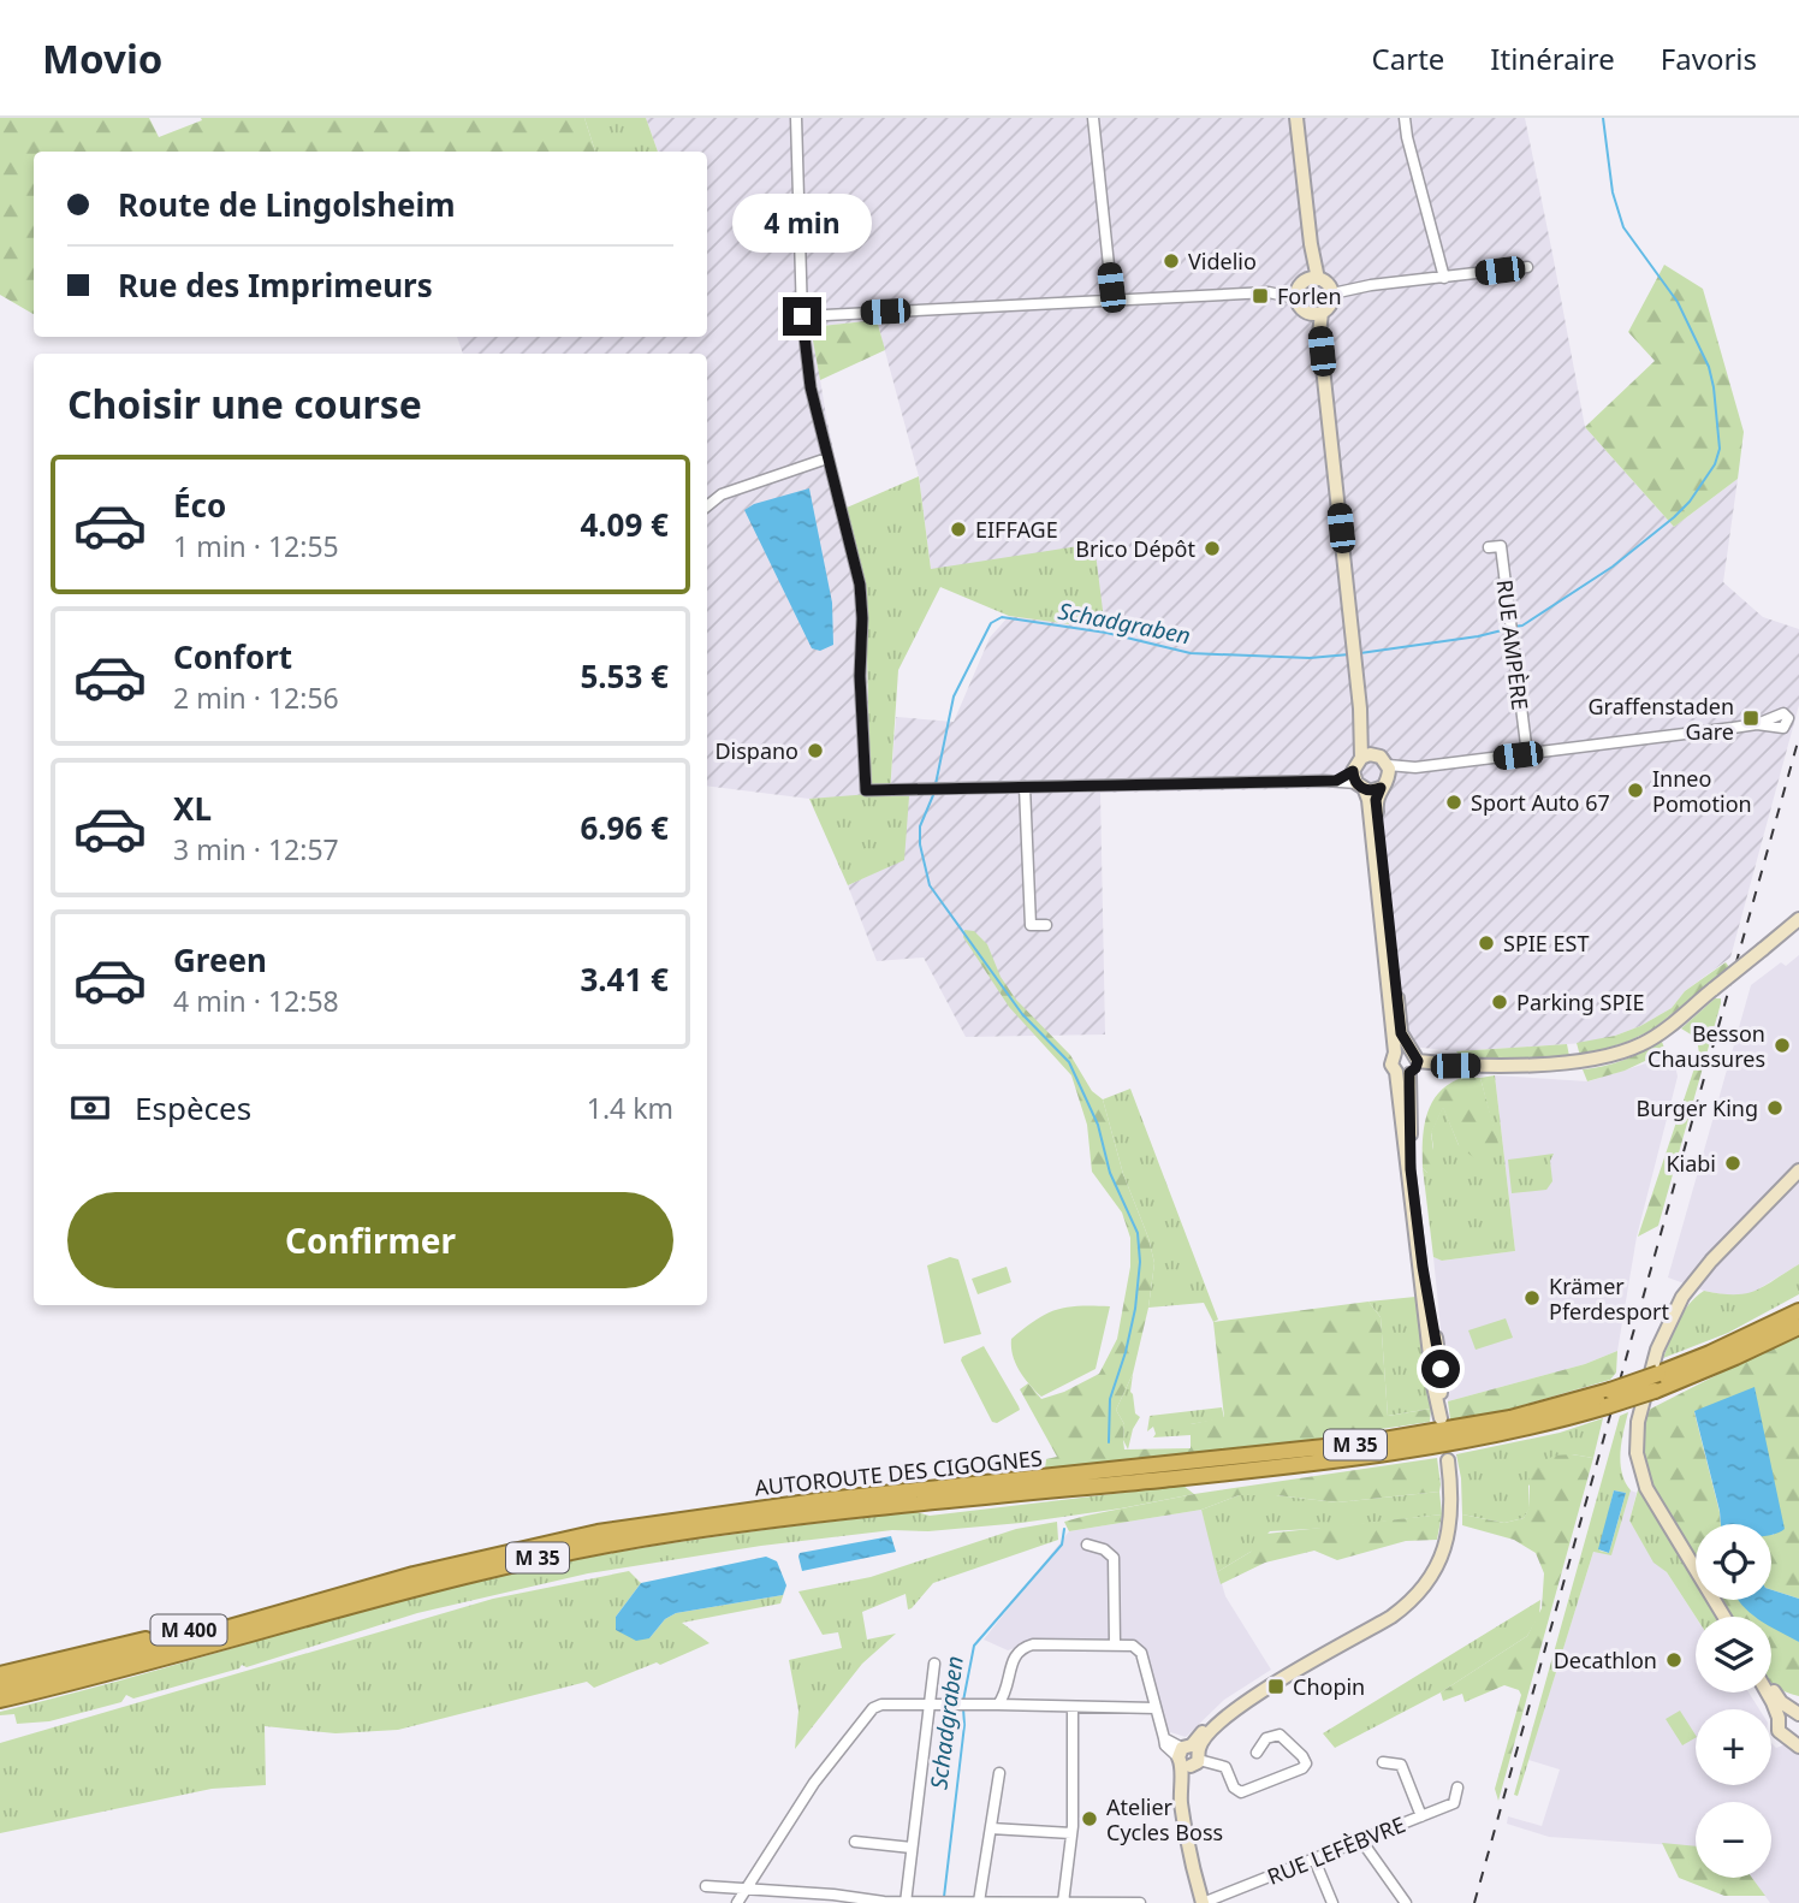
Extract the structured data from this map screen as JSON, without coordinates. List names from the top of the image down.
{
  "streets": {
    "highway": ["M 35", "AUTOROUTE DES CIGOGNES", "M 400"],
    "street": ["RUE AMPÈRE", "RUE LEFÈBVRE"]
  },
  "crossings": [
    ["AUTOROUTE DES CIGOGNES", "M 400"]
  ],
  "water": ["Schadgraben"],
  "places": {
    "other": [
      "Videlio",
      "EIFFAGE",
      "Brico Dépôt",
      "Dispano",
      "Inneo Pomotion",
      "Sport Auto 67",
      "SPIE EST",
      "Parking SPIE",
      "Besson Chaussures",
      "Burger King",
      "Kiabi",
      "Krämer Pferdesport",
      "Decathlon",
      "Atelier Cycles Boss"
    ],
    "transit": ["Forlen", "Graffenstaden Gare", "Chopin"]
  },
  "page": {
    "header": "Movio",
    "nav": ["Carte", "Itinéraire", "Favoris"],
    "banner": ["Route de Lingolsheim", "Rue des Imprimeurs"],
    "bubble": "4 min",
    "heading": "Choisir une course",
    "list": [
      {
        "name": "Éco",
        "note": "1 min · 12:55",
        "value": "4.09 €"
      },
      {
        "name": "Confort",
        "note": "2 min · 12:56",
        "value": "5.53 €"
      },
      {
        "name": "XL",
        "note": "3 min · 12:57",
        "value": "6.96 €"
      },
      {
        "name": "Green",
        "note": "4 min · 12:58",
        "value": "3.41 €"
      }
    ],
    "pay": ["Espèces", "1.4 km"],
    "buttons": "Confirmer",
    "map_buttons": ["+", "−"]
  }
}
